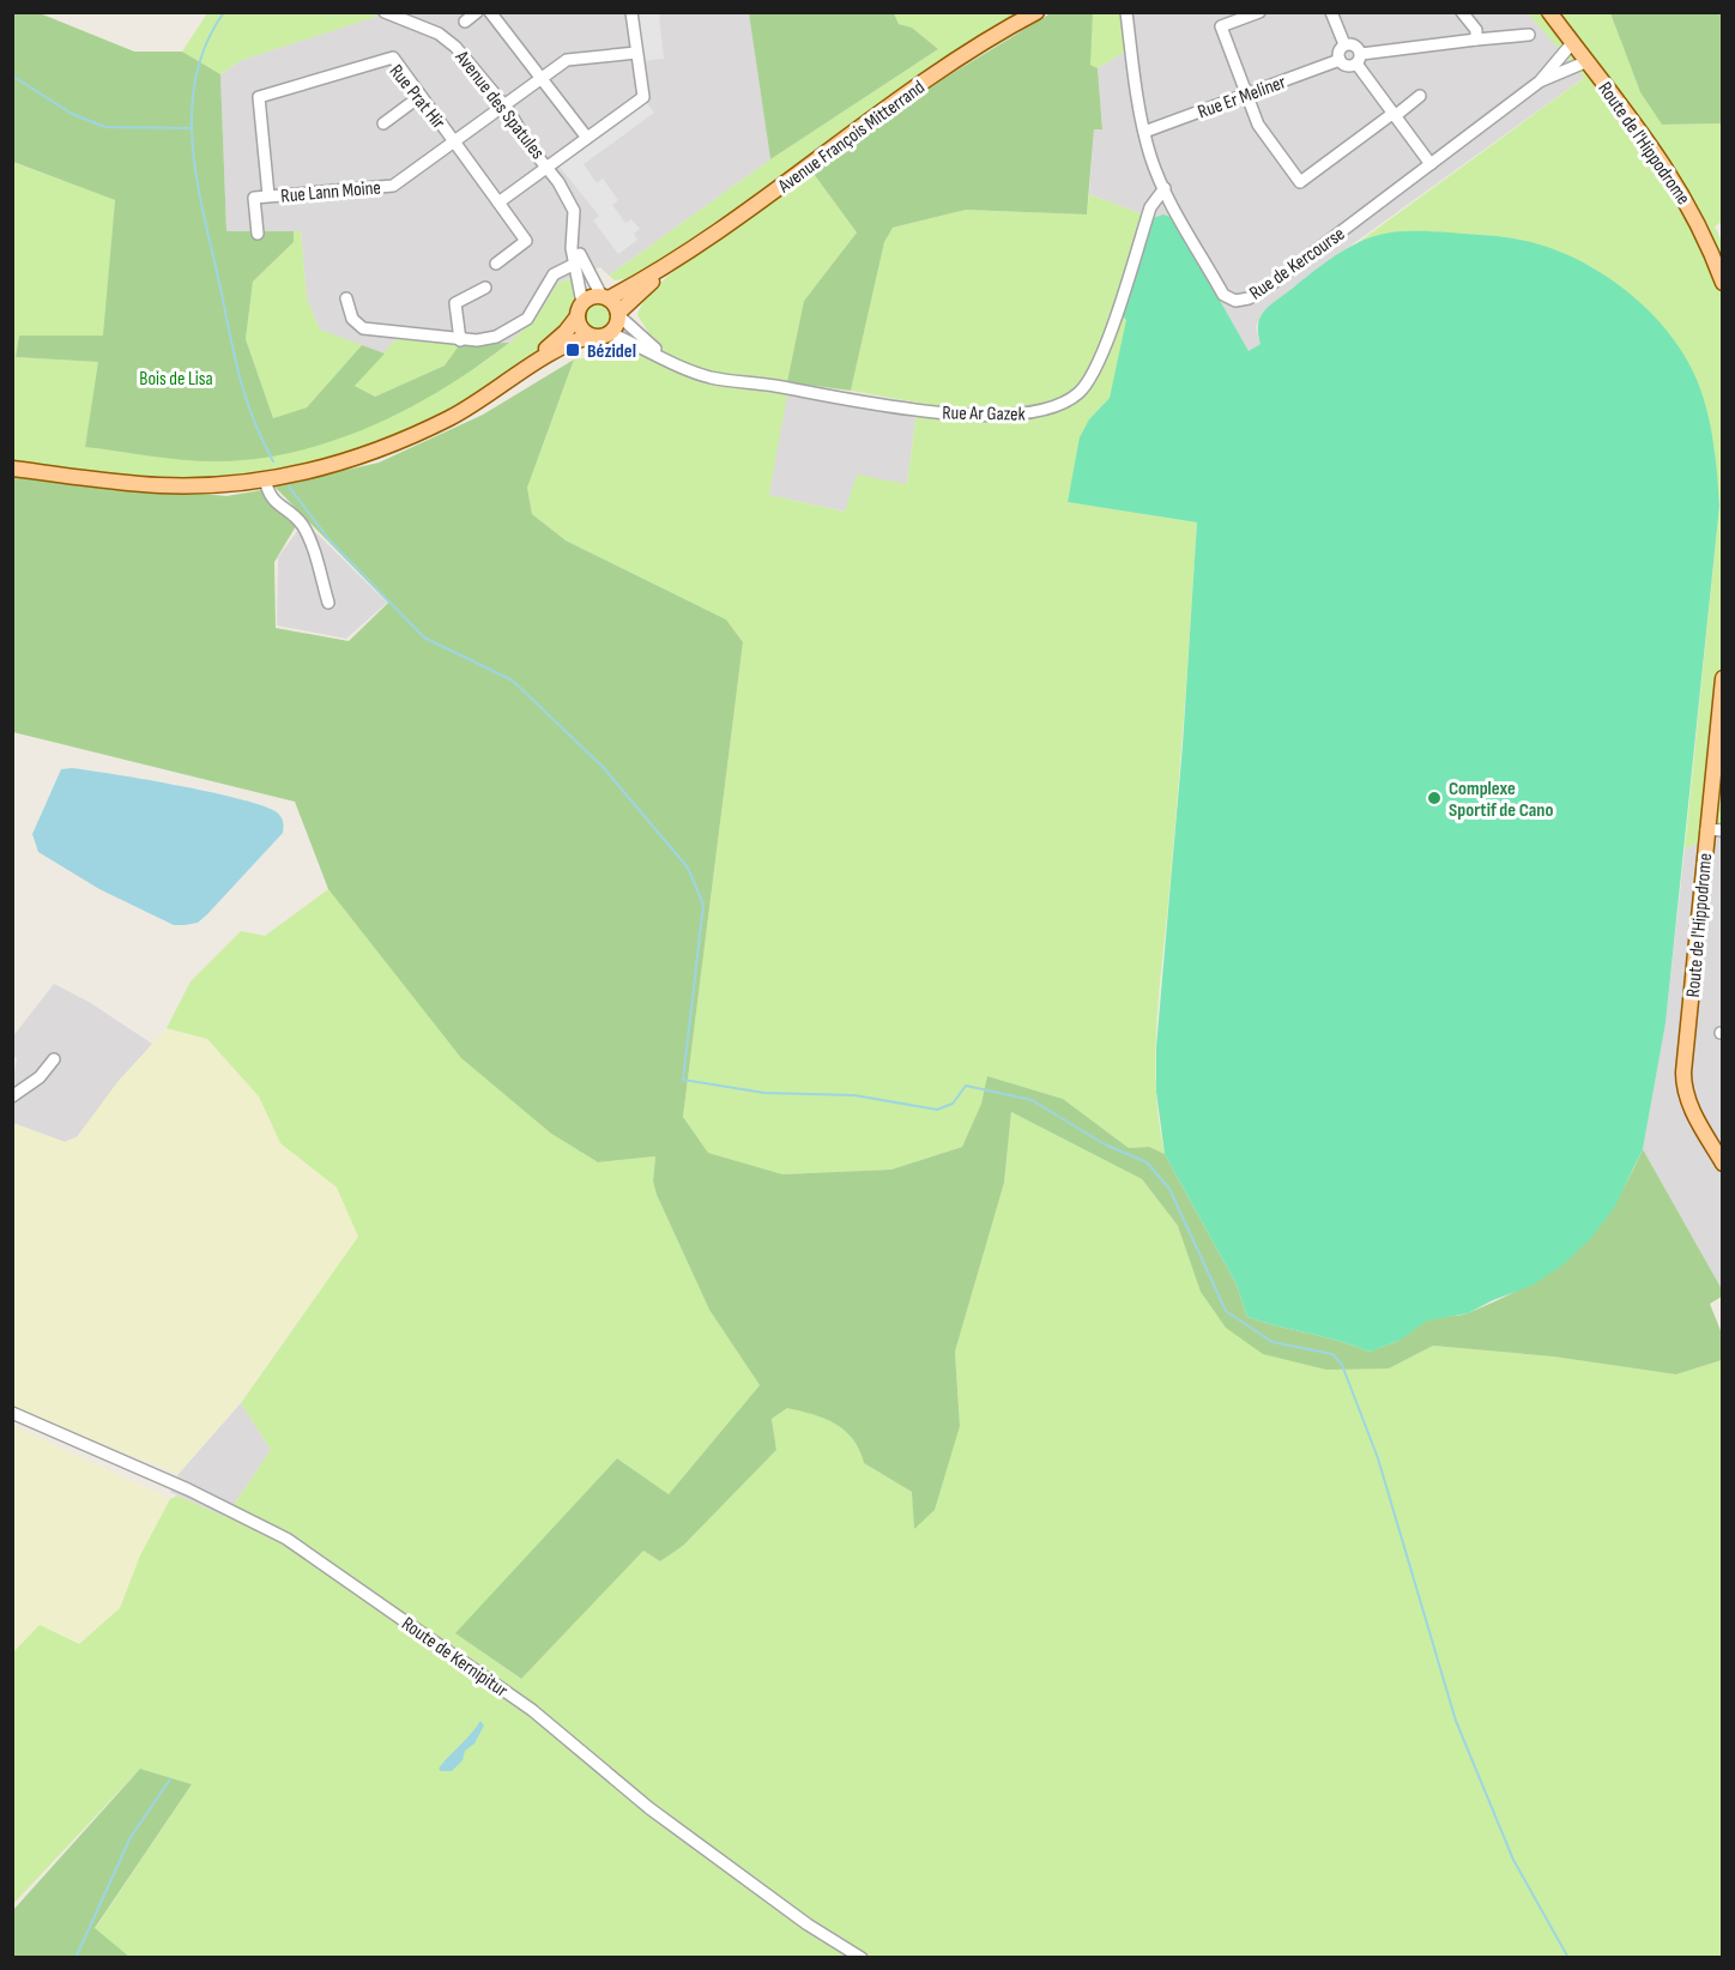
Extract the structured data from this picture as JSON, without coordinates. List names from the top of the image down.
{
  "streets": {
    "main road": ["Avenue François Mitterrand", "Route de l'Hippodrome"],
    "street": [
      "Rue Prat Hir",
      "Rue Er Meliner",
      "Avenue des Spatules",
      "Rue Lann Moine",
      "Rue de Kercourse",
      "Rue Ar Gazek",
      "Route de Kernipitur"
    ]
  },
  "crossings": [
    ["Rue Prat Hir", "Rue Lann Moine"],
    ["Rue Er Meliner", "Rue de Kercourse"],
    ["Avenue des Spatules", "Avenue François Mitterrand"],
    ["Avenue des Spatules", "Rue Lann Moine"],
    ["Avenue des Spatules", "Rue Ar Gazek"],
    ["Avenue François Mitterrand", "Rue Ar Gazek"],
    ["Route de l'Hippodrome", "Rue de Kercourse"],
    ["Rue de Kercourse", "Rue Ar Gazek"]
  ],
  "parks": ["Bois de Lisa"],
  "places": {
    "transit": ["Bézidel"],
    "other": ["Complexe Sportif de Cano"]
  }
}
